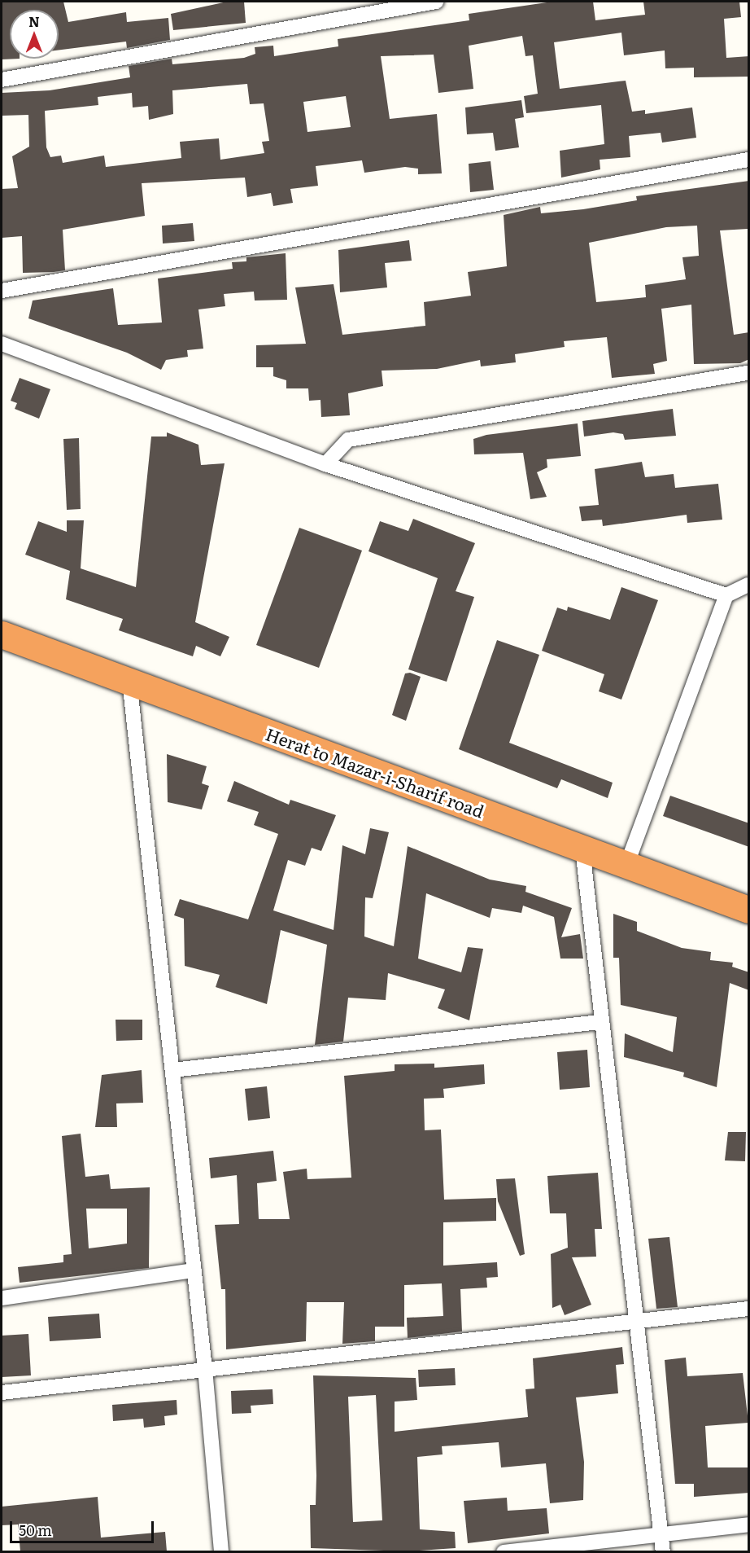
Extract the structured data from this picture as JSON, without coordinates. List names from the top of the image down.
{
  "streets": {
    "highway": ["Herat to Mazar-i-Sharif road"]
  },
  "scale_bar": "50 m",
  "north": "top"
}
